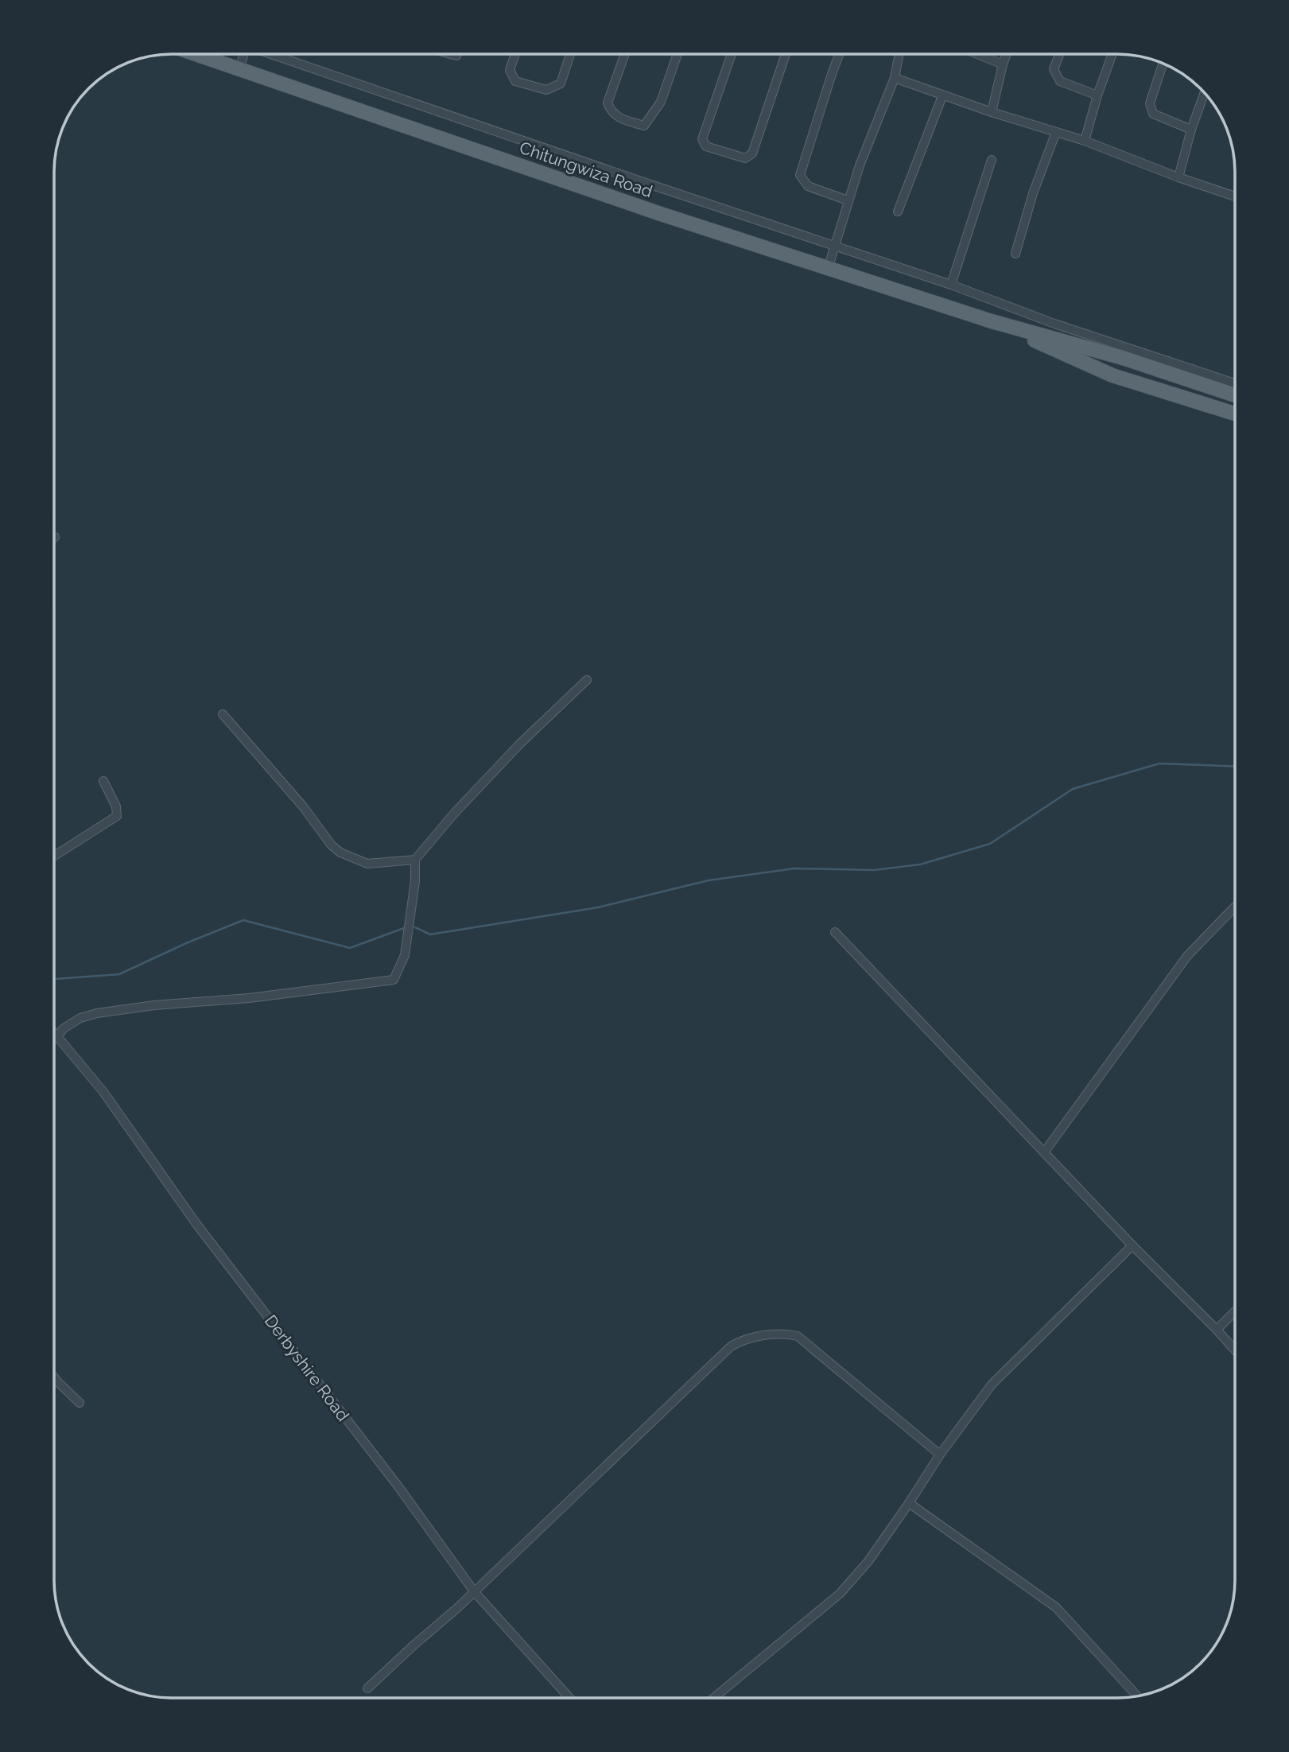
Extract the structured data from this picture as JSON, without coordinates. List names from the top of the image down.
{
  "streets": {
    "main road": ["Chitungwiza Road"],
    "street": ["Derbyshire Road"]
  }
}
